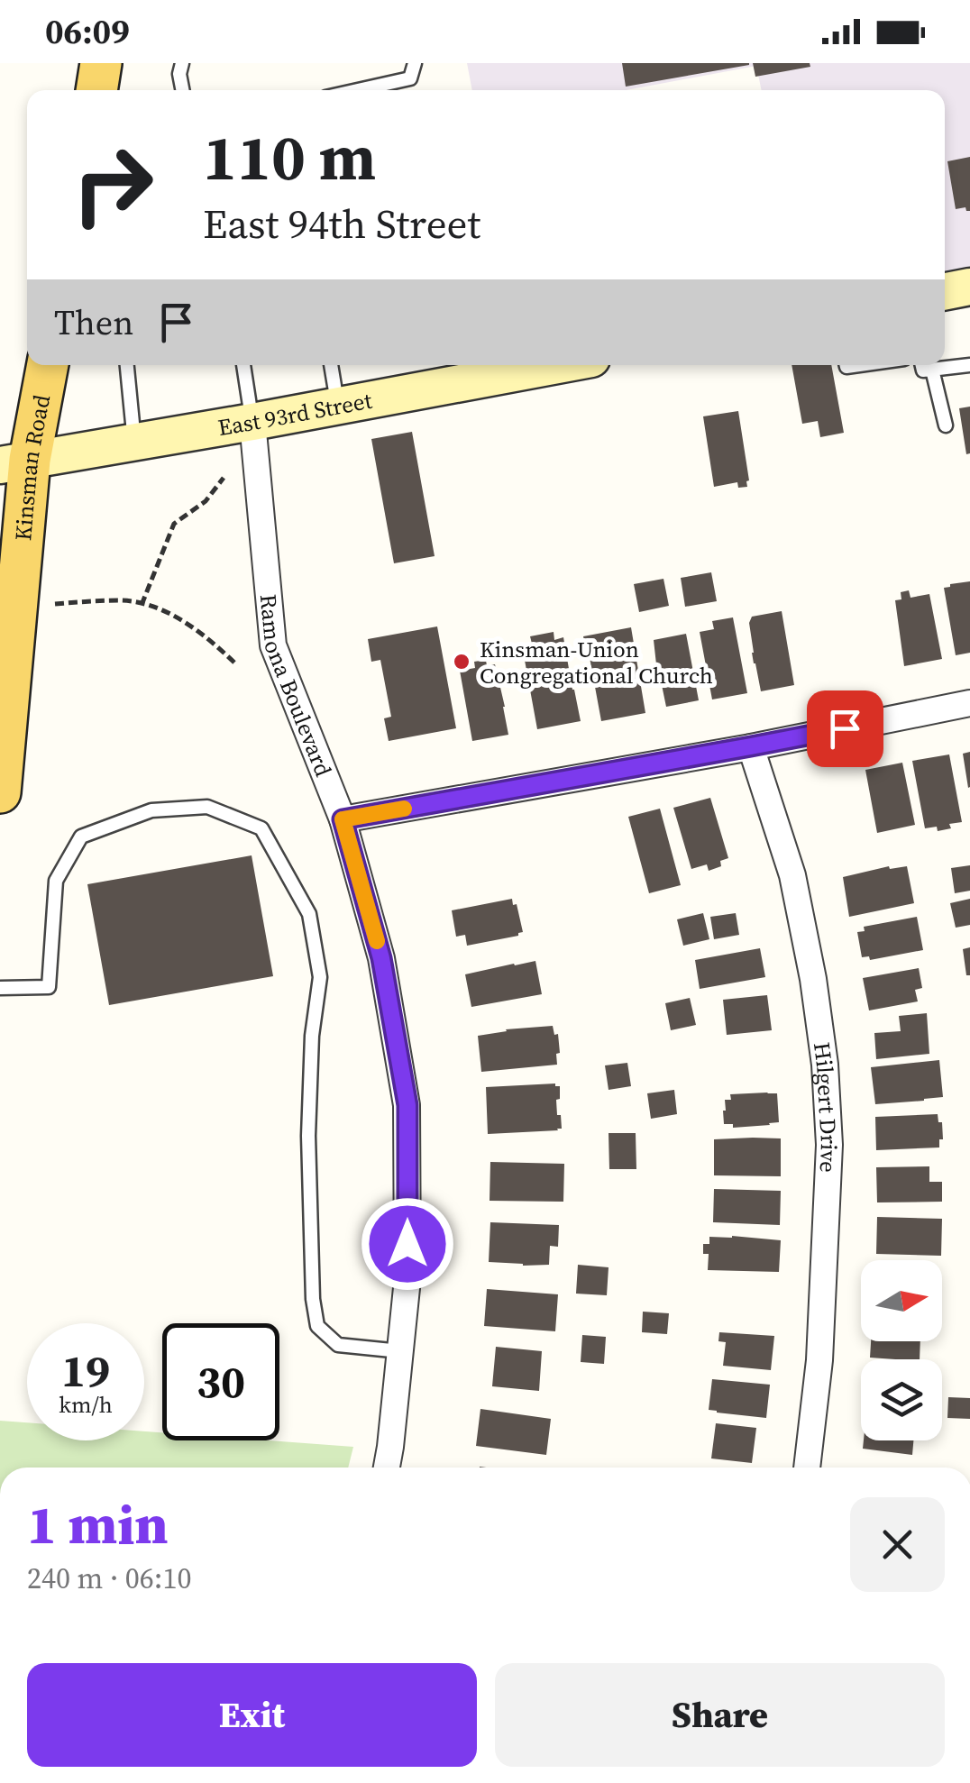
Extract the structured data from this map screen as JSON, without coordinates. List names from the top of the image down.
{
  "streets": {
    "main road": ["East 93rd Street", "Kinsman Road"],
    "street": ["Ramona Boulevard", "Hilgert Drive"]
  },
  "crossings": [
    ["East 93rd Street", "Kinsman Road"],
    ["East 93rd Street", "Ramona Boulevard"]
  ],
  "places": ["Kinsman-Union Congregational Church"],
  "north": "right",
  "page": {
    "status": "06:09",
    "turn": ["110 m", "East 94th Street"],
    "then": "Then",
    "speed": "19 km/h",
    "limit": "30",
    "heading": ["1 min", "240 m · 06:10"],
    "buttons": ["Exit", "Share"]
  }
}
